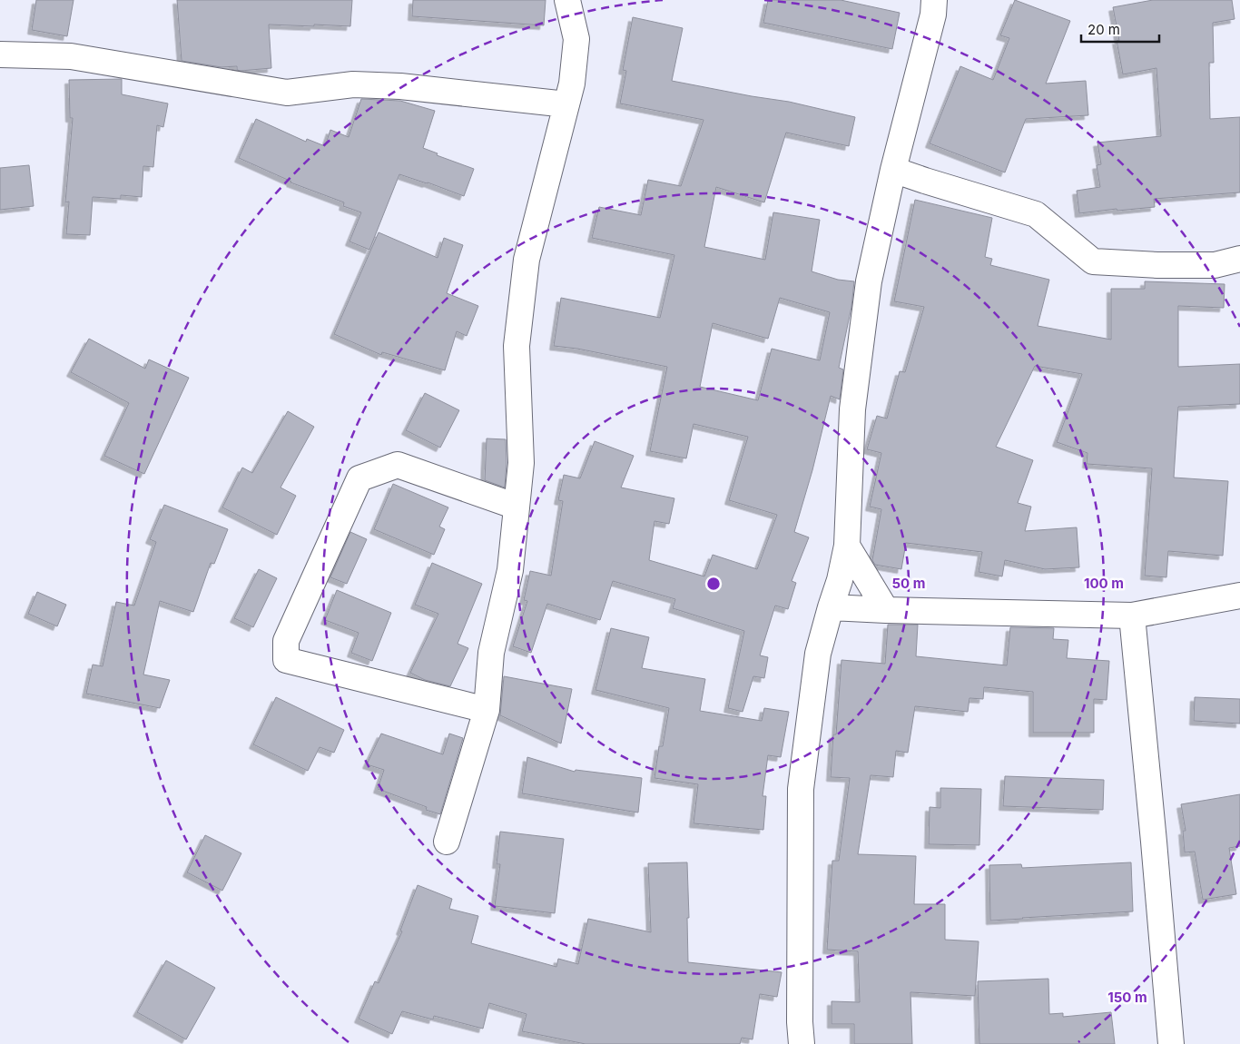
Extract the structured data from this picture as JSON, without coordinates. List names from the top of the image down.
{
  "scale_bar": "20 m",
  "rings": ["50 m", "100 m", "150 m"]
}
